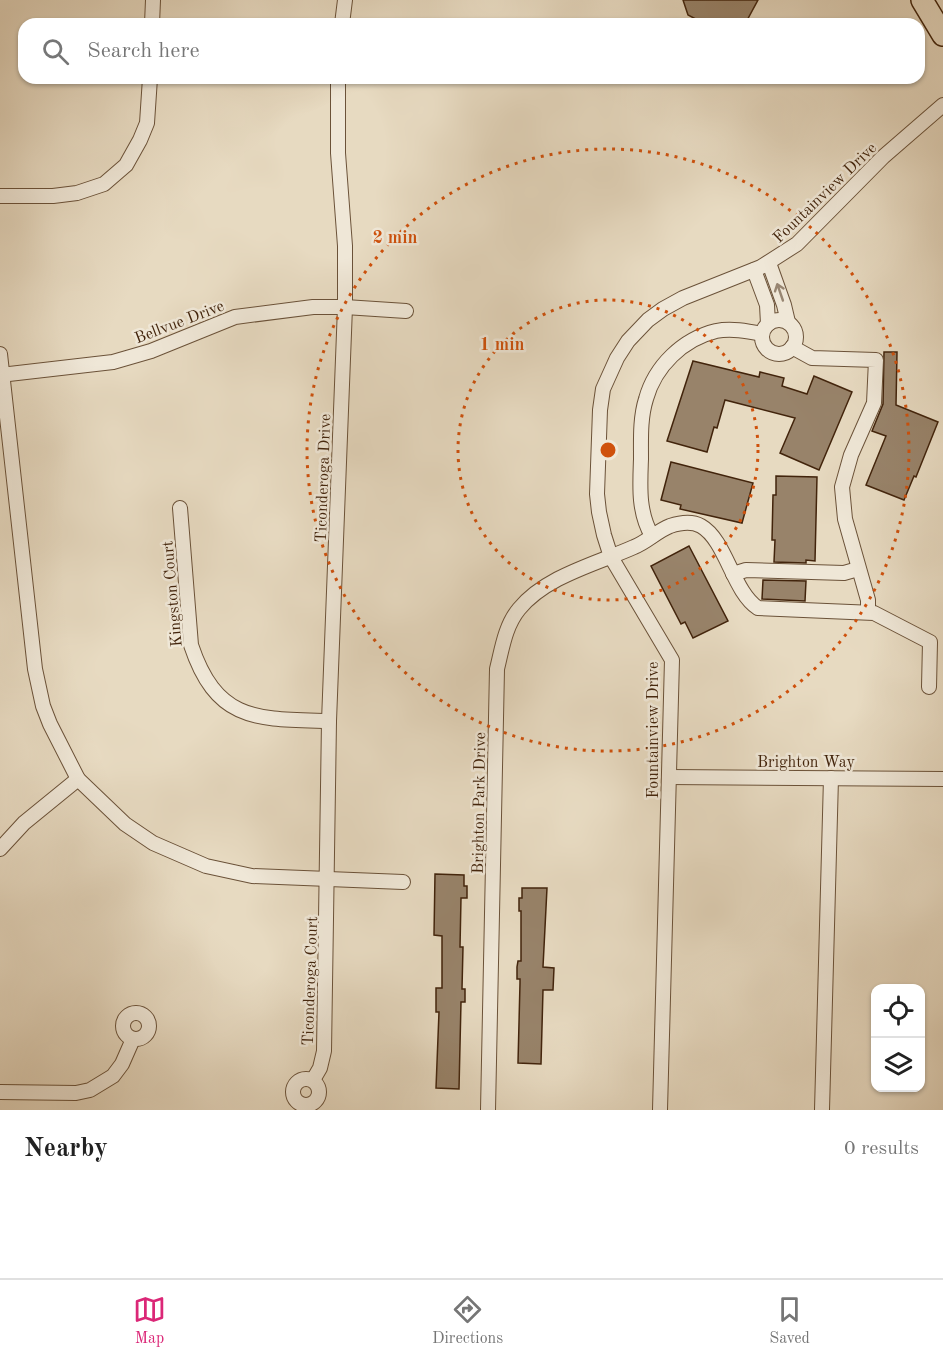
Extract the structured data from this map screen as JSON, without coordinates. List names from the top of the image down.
{
  "streets": {
    "street": [
      "Fountainview Drive",
      "Bellvue Drive",
      "Ticonderoga Drive",
      "Kingston Court",
      "Brighton Way",
      "Brighton Park Drive",
      "Ticonderoga Court"
    ]
  },
  "crossings": [
    ["Fountainview Drive", "Brighton Way"],
    ["Fountainview Drive", "Brighton Park Drive"],
    ["Bellvue Drive", "Ticonderoga Drive"],
    ["Ticonderoga Drive", "Kingston Court"],
    ["Ticonderoga Drive", "Ticonderoga Court"]
  ],
  "page": {
    "search": "Search here",
    "heading": ["Nearby", "0 results"],
    "nav": ["Map", "Directions", "Saved"]
  },
  "rings": ["2 min", "1 min"]
}
